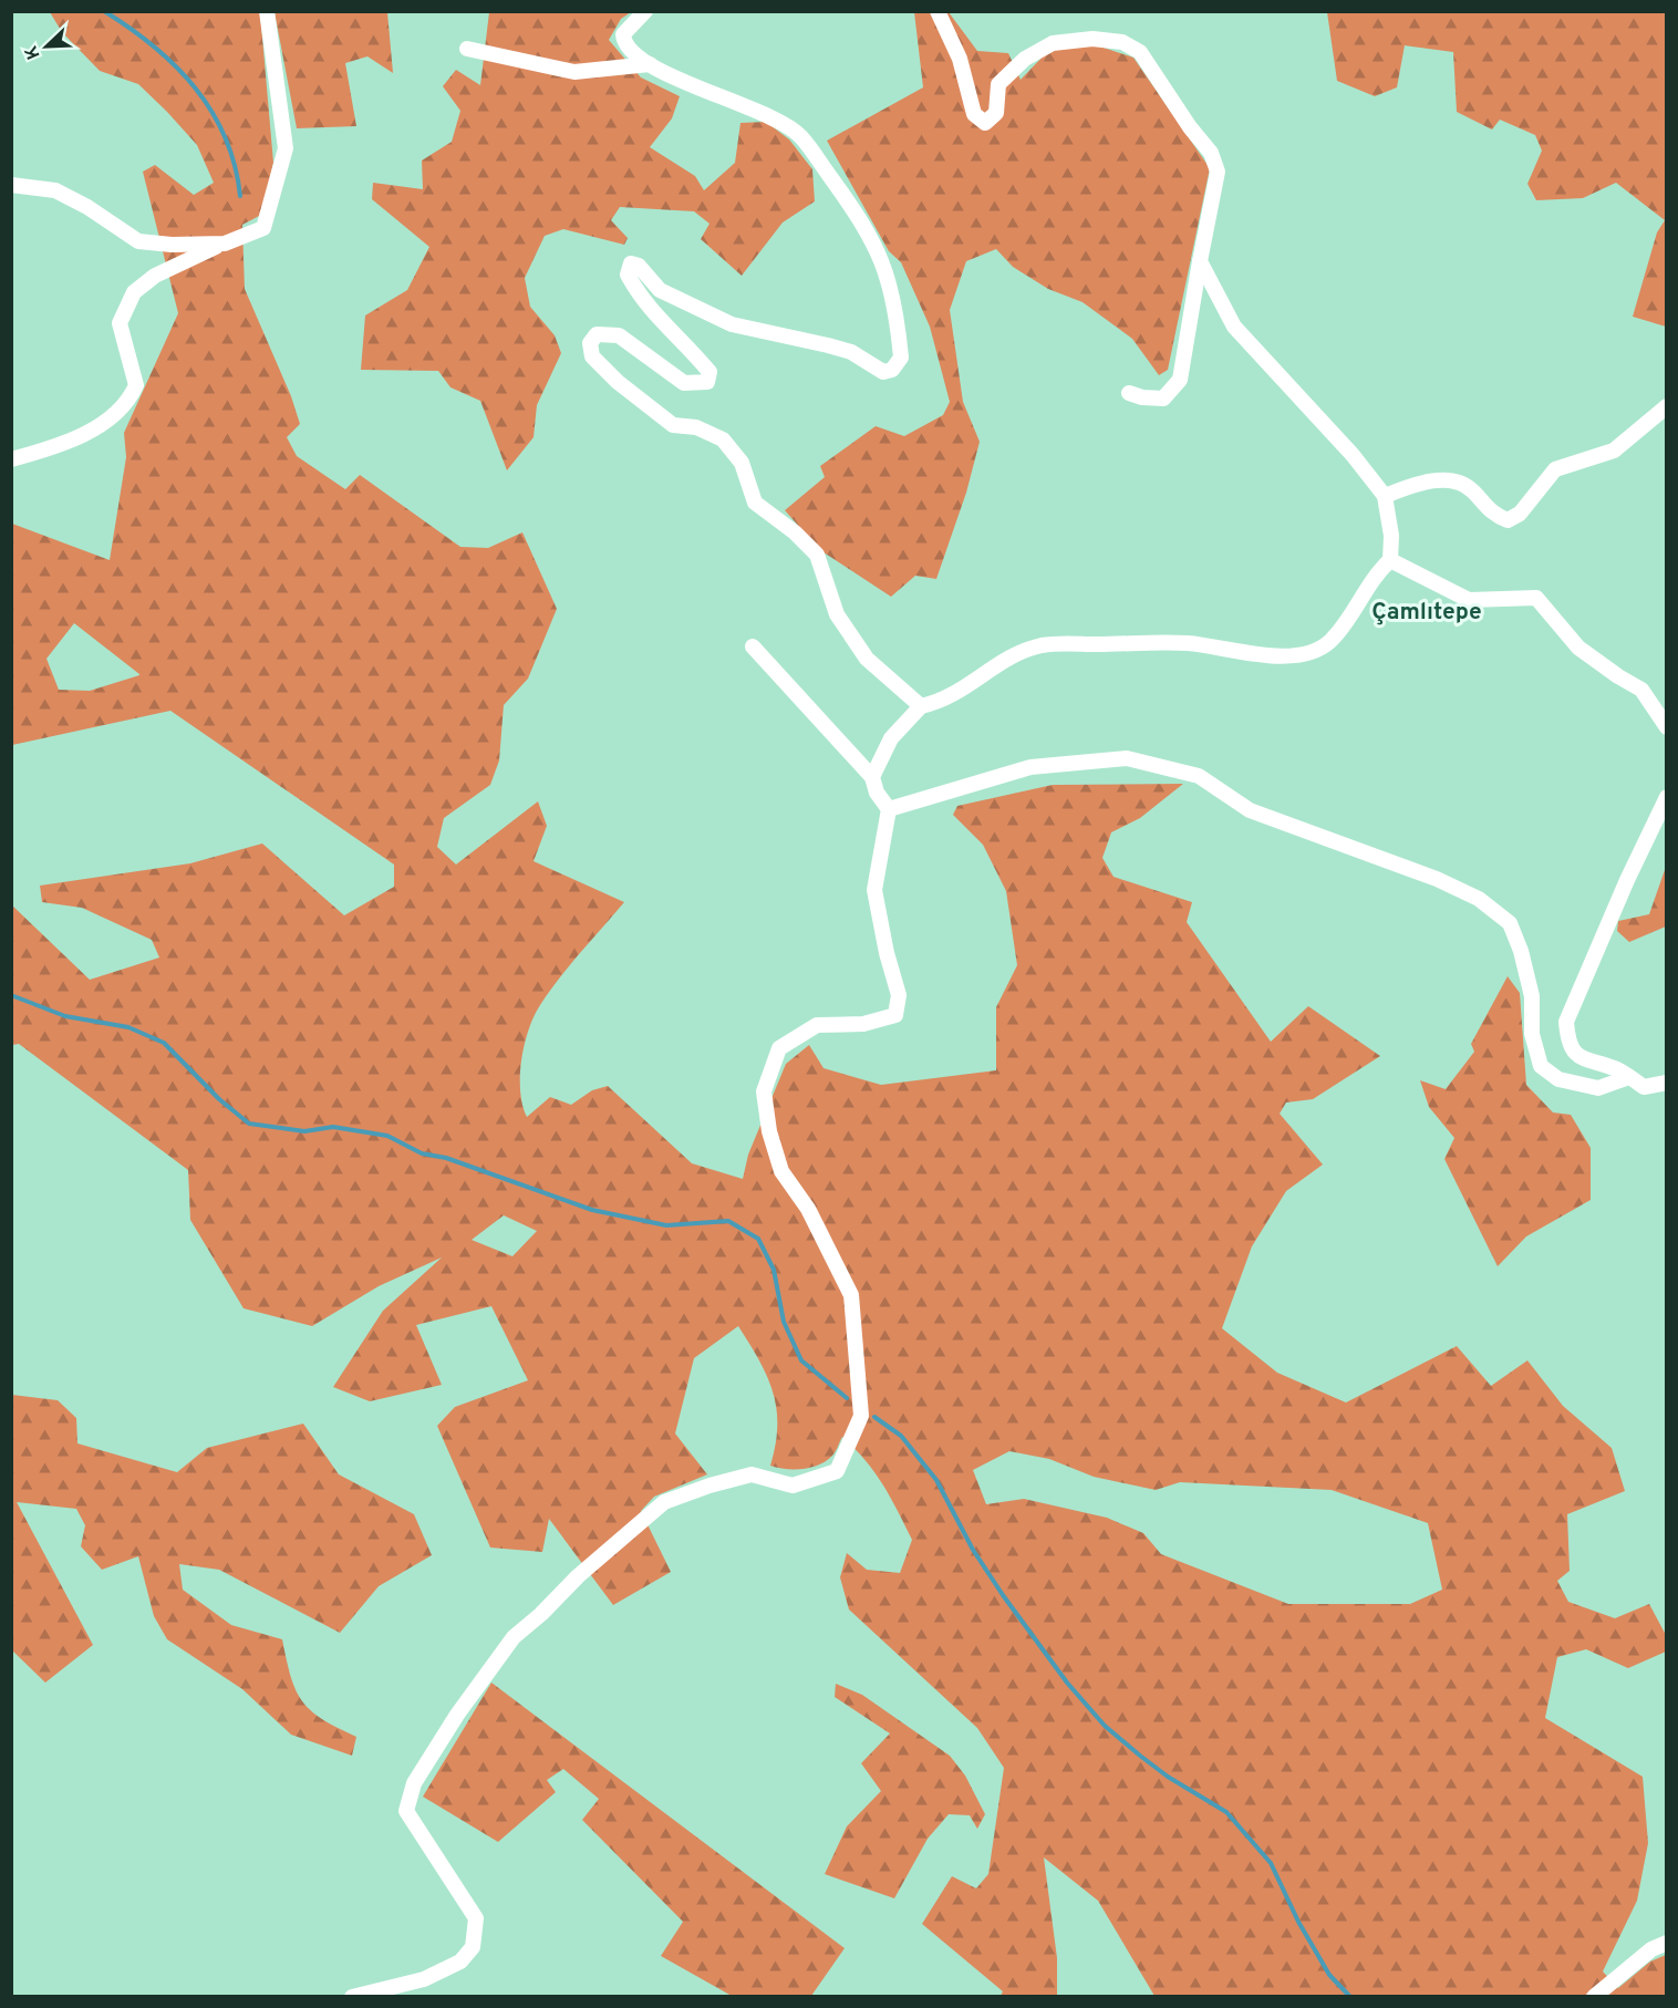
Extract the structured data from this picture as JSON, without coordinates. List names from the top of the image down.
{
  "districts": ["Çamlıtepe"],
  "north": "bottom left"
}
